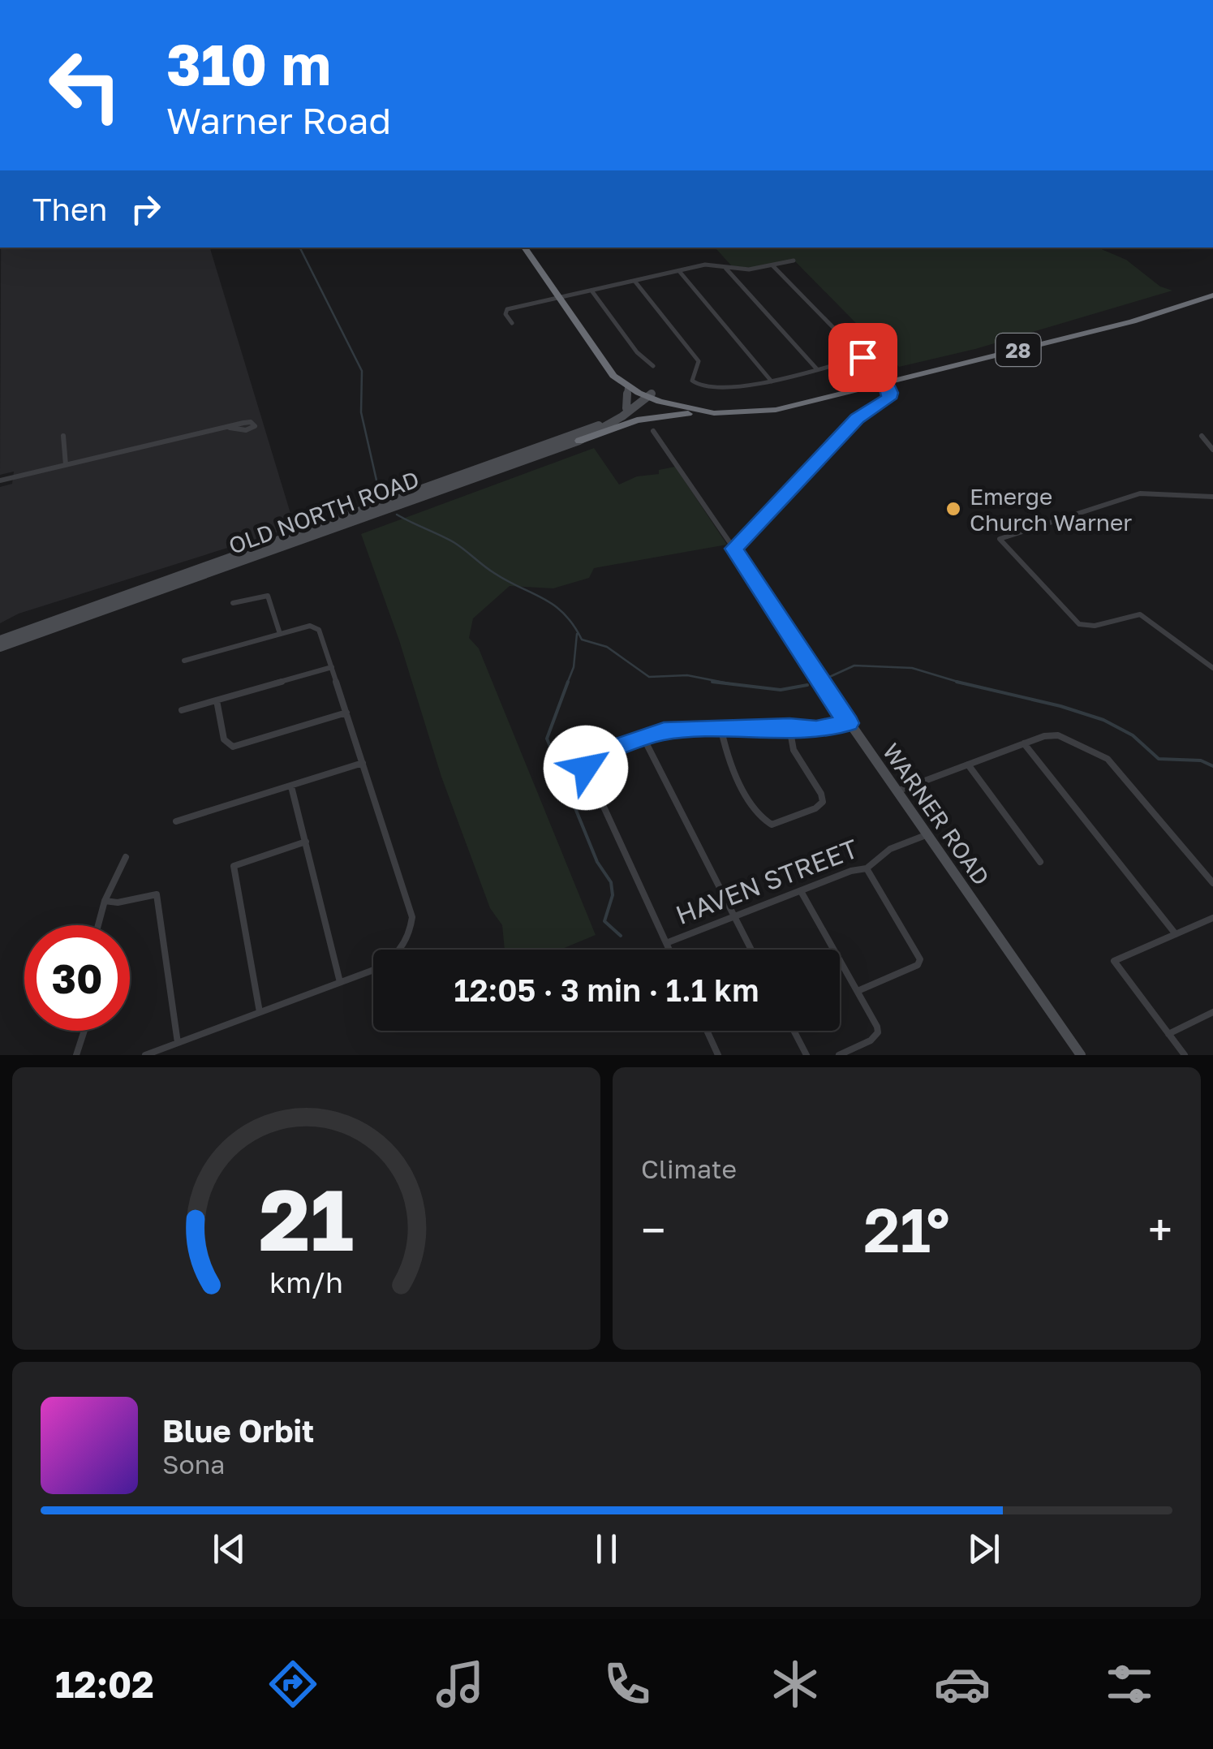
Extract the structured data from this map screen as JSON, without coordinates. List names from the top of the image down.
{
  "streets": {
    "highway": ["28"],
    "main road": ["OLD NORTH ROAD", "WARNER ROAD"],
    "street": ["HAVEN STREET"]
  },
  "crossings": [
    ["28", "OLD NORTH ROAD"],
    ["WARNER ROAD", "HAVEN STREET"]
  ],
  "places": ["Emerge Church Warner"],
  "page": {
    "turn": ["310 m", "Warner Road"],
    "then": "Then",
    "limit": "30",
    "trip": "12:05 · 3 min · 1.1 km",
    "tile": "Climate",
    "heat": ["−", "21°", "+"],
    "song": ["Blue Orbit", "Sona"],
    "tabs": "12:02",
    "gauge": ["21", "km/h"]
  }
}
